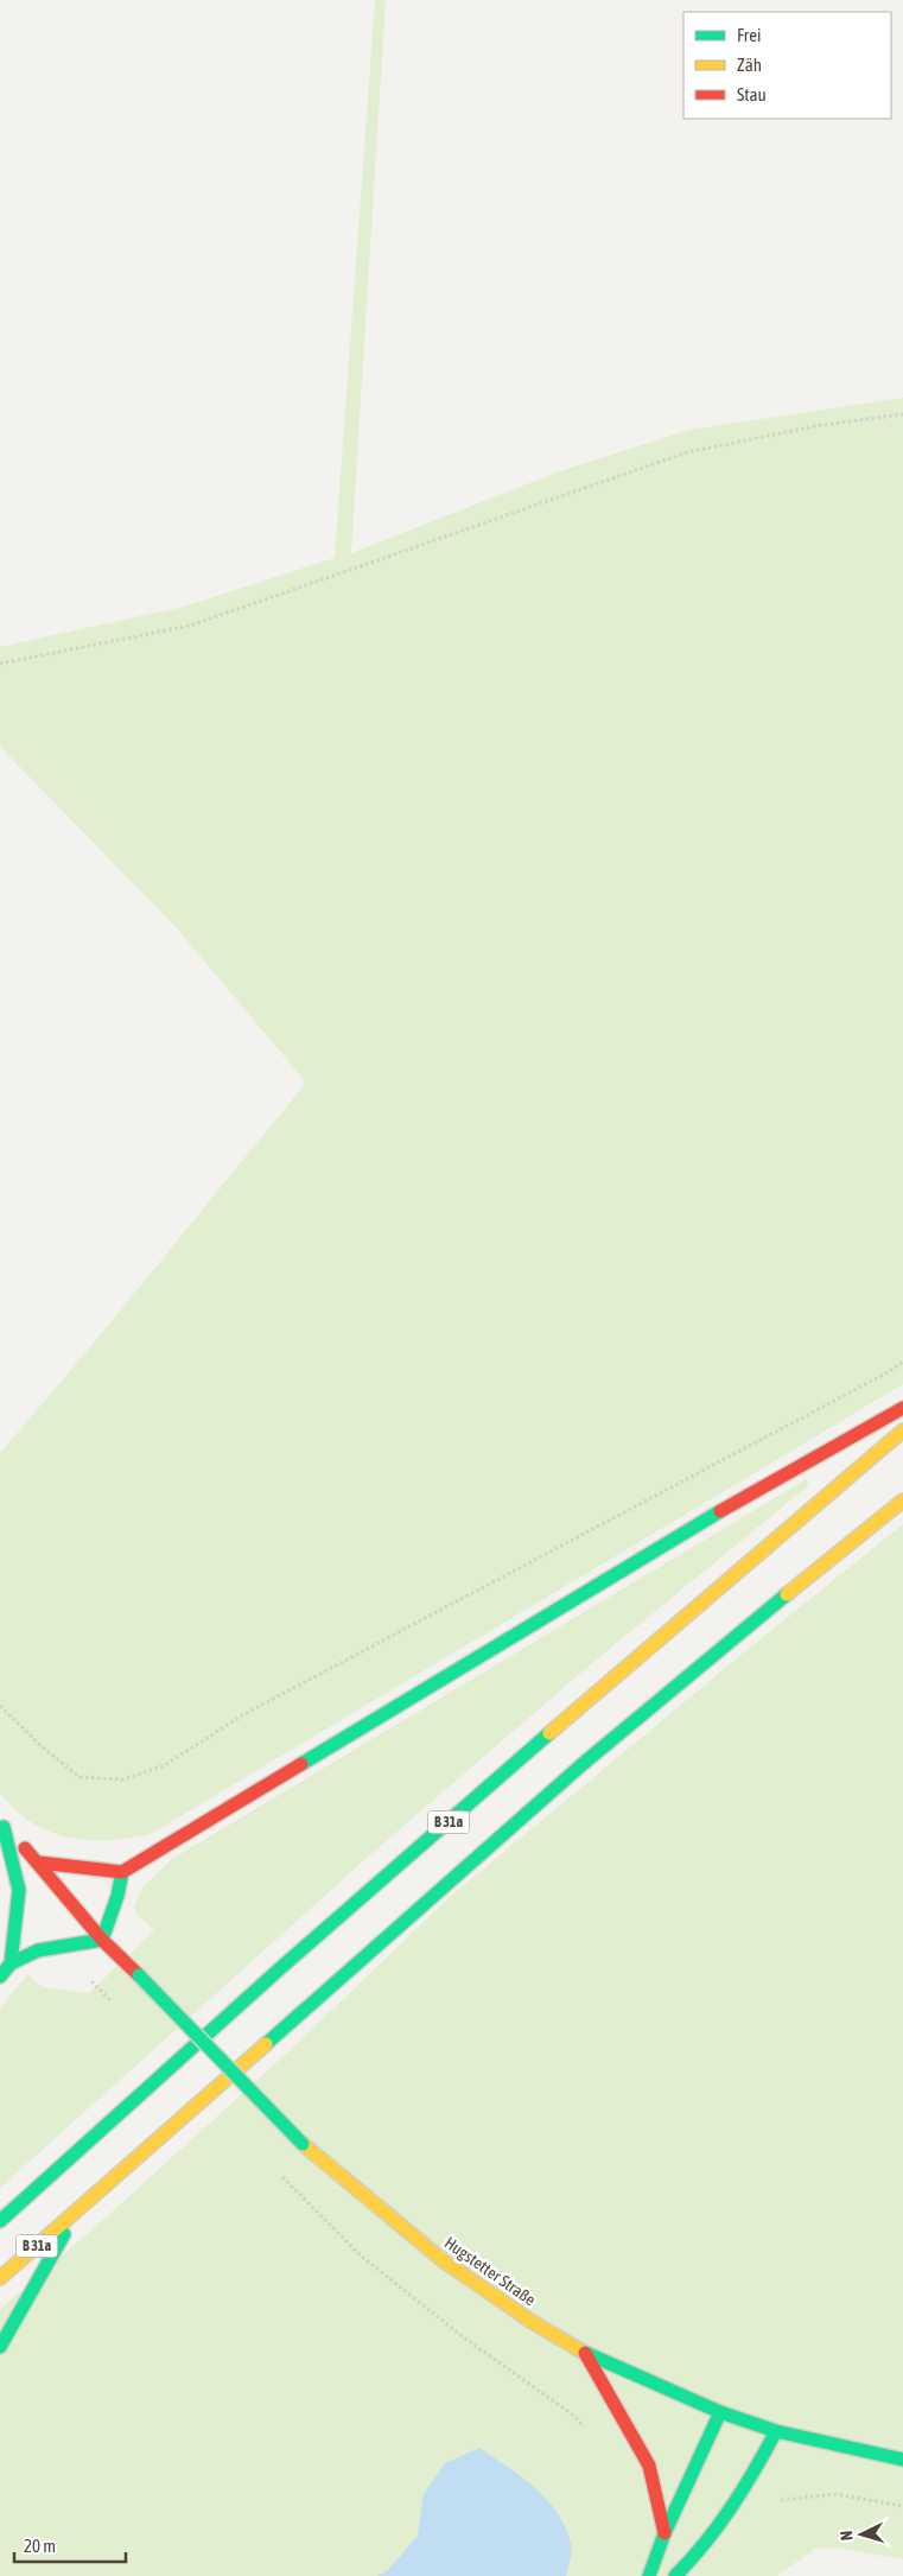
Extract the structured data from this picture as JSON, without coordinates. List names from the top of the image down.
{
  "streets": {
    "main road": ["B 31a", "Hugstetter Straße"]
  },
  "legend": ["Frei", "Zäh", "Stau"],
  "scale_bar": "20 m",
  "north": "left"
}
